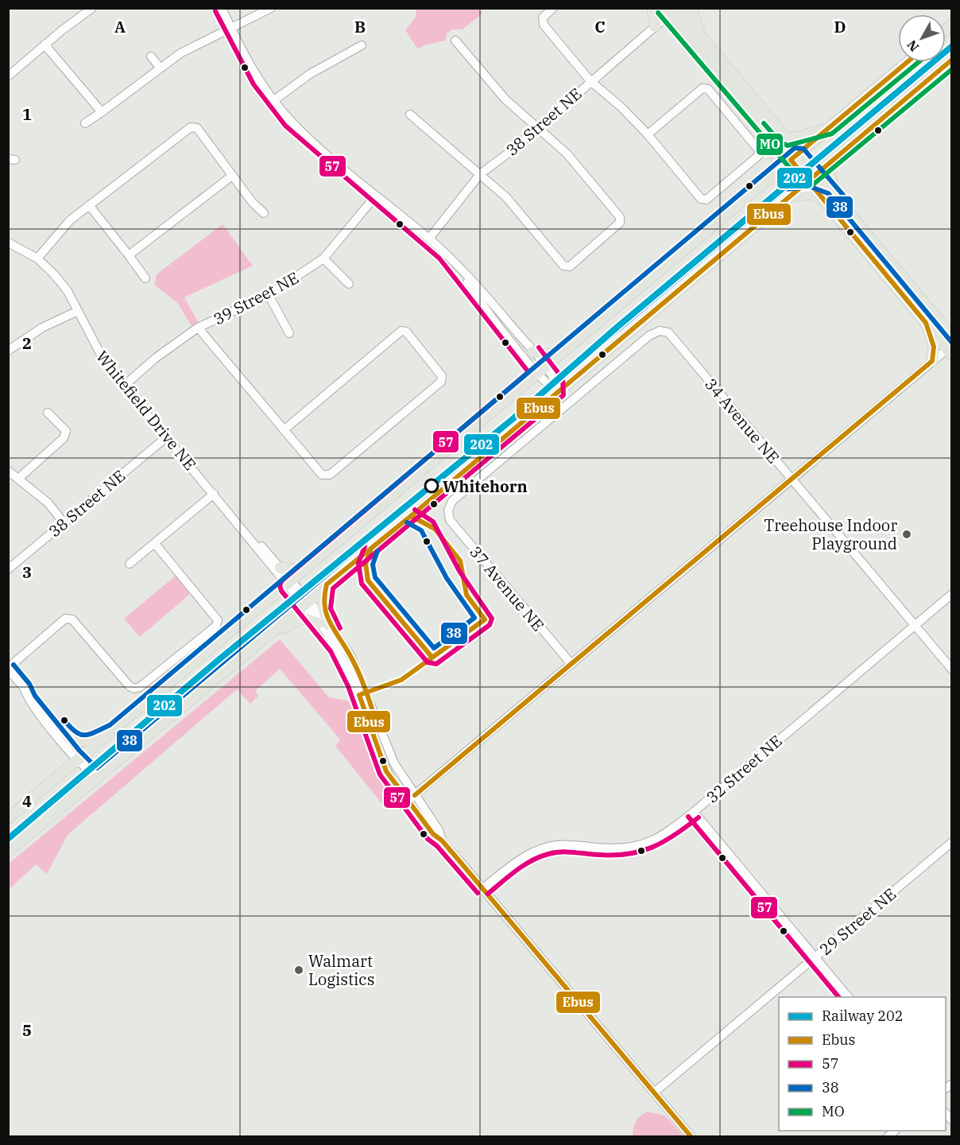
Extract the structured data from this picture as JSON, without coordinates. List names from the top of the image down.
{
  "streets": {
    "street": [
      "38 Street NE",
      "39 Street NE",
      "Whitefield Drive NE",
      "34 Avenue NE",
      "37 Avenue NE",
      "32 Street NE",
      "29 Street NE"
    ]
  },
  "crossings": [
    ["38 Street NE", "Whitefield Drive NE"],
    ["39 Street NE", "Whitefield Drive NE"],
    ["34 Avenue NE", "37 Avenue NE"],
    ["34 Avenue NE", "32 Street NE"]
  ],
  "places": ["Whitehorn", "Treehouse Indoor Playground", "Walmart Logistics"],
  "lines": [
    "transit line 57",
    "transit line MO",
    "rail line 202",
    "transit line Ebus",
    "transit line 38"
  ],
  "legend": [
    "Railway 202",
    "Ebus",
    "57",
    "38",
    "MO"
  ],
  "north": "bottom left",
  "grid": {
    "columns": [
      "A",
      "B",
      "C",
      "D"
    ],
    "rows": [
      "1",
      "2",
      "3",
      "4",
      "5"
    ]
  }
}
